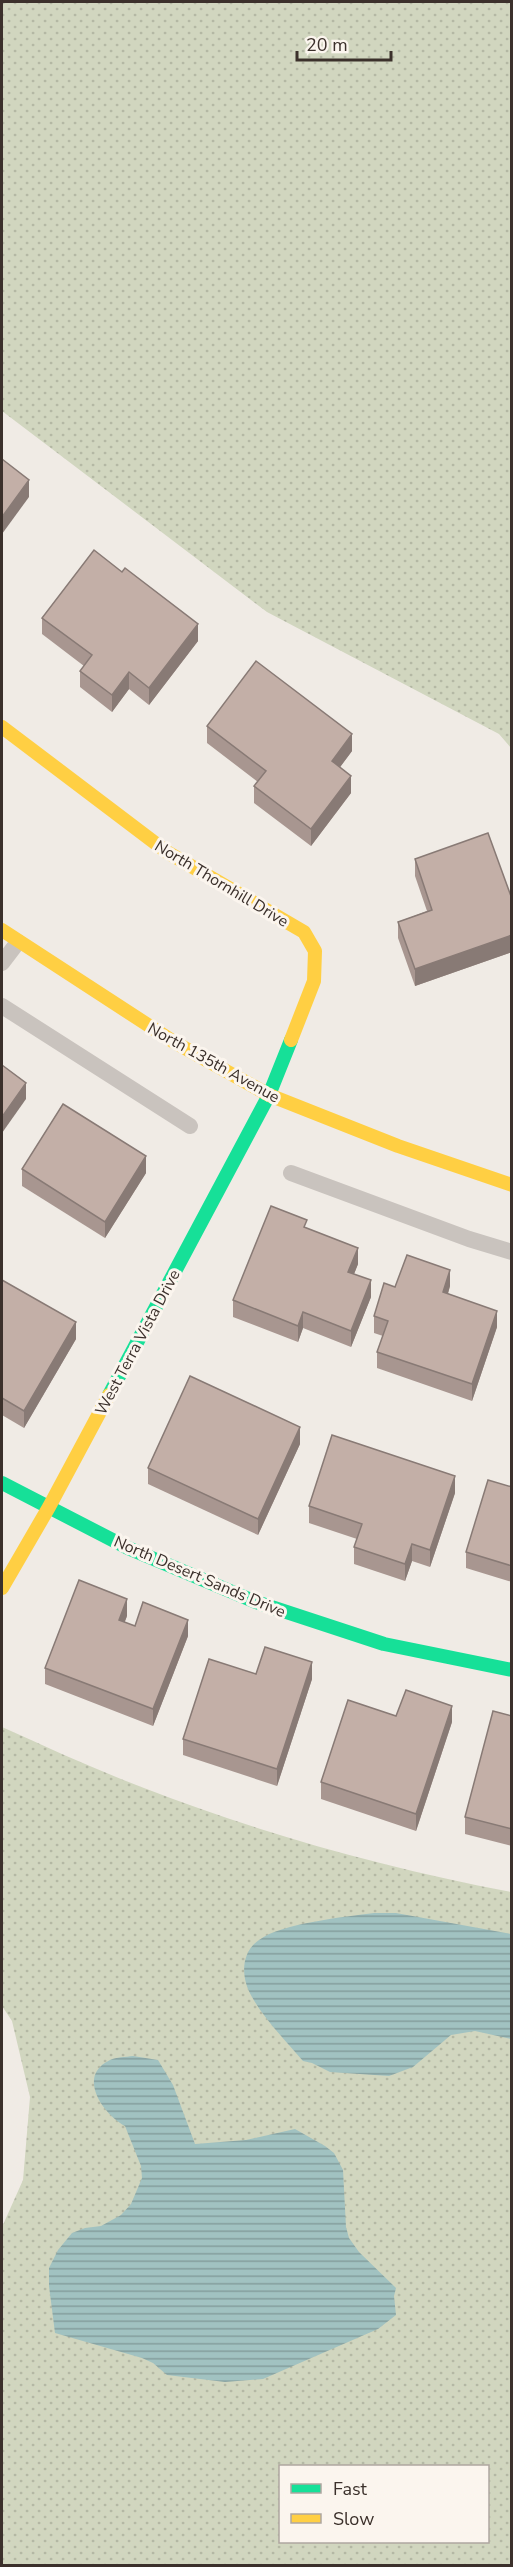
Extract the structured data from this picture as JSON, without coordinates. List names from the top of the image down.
{
  "streets": {
    "street": [
      "North Thornhill Drive",
      "North 135th Avenue",
      "West Terra Vista Drive",
      "North Desert Sands Drive"
    ]
  },
  "crossings": [
    ["North Thornhill Drive", "North 135th Avenue"],
    ["North Thornhill Drive", "West Terra Vista Drive"],
    ["North 135th Avenue", "West Terra Vista Drive"],
    ["West Terra Vista Drive", "North Desert Sands Drive"]
  ],
  "legend": ["Fast", "Slow"],
  "scale_bar": "20 m"
}
